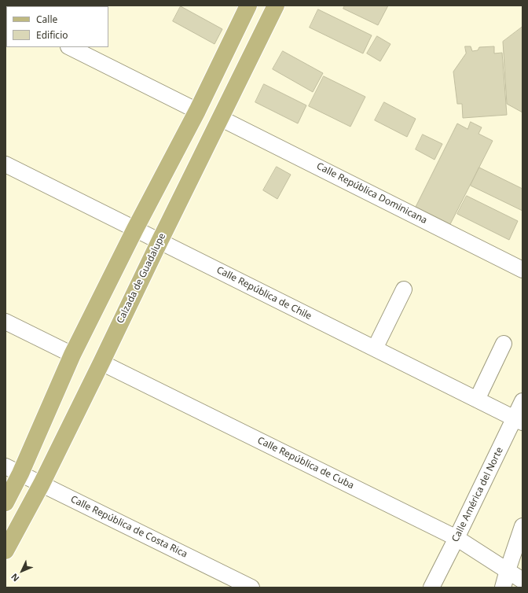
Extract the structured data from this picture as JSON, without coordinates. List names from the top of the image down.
{
  "streets": {
    "main road": ["Calzada de Guadalupe"],
    "street": [
      "Calle República Dominicana",
      "Calle República de Chile",
      "Calle República de Cuba",
      "Calle América del Norte",
      "Calle República de Costa Rica"
    ]
  },
  "crossings": [
    ["Calle República Dominicana", "Calzada de Guadalupe"],
    ["Calzada de Guadalupe", "Calle República de Chile"],
    ["Calzada de Guadalupe", "Calle República de Cuba"],
    ["Calzada de Guadalupe", "Calle República de Costa Rica"],
    ["Calle República de Chile", "Calle América del Norte"],
    ["Calle República de Cuba", "Calle América del Norte"]
  ],
  "legend": ["Calle", "Edificio"],
  "north": "bottom left"
}
